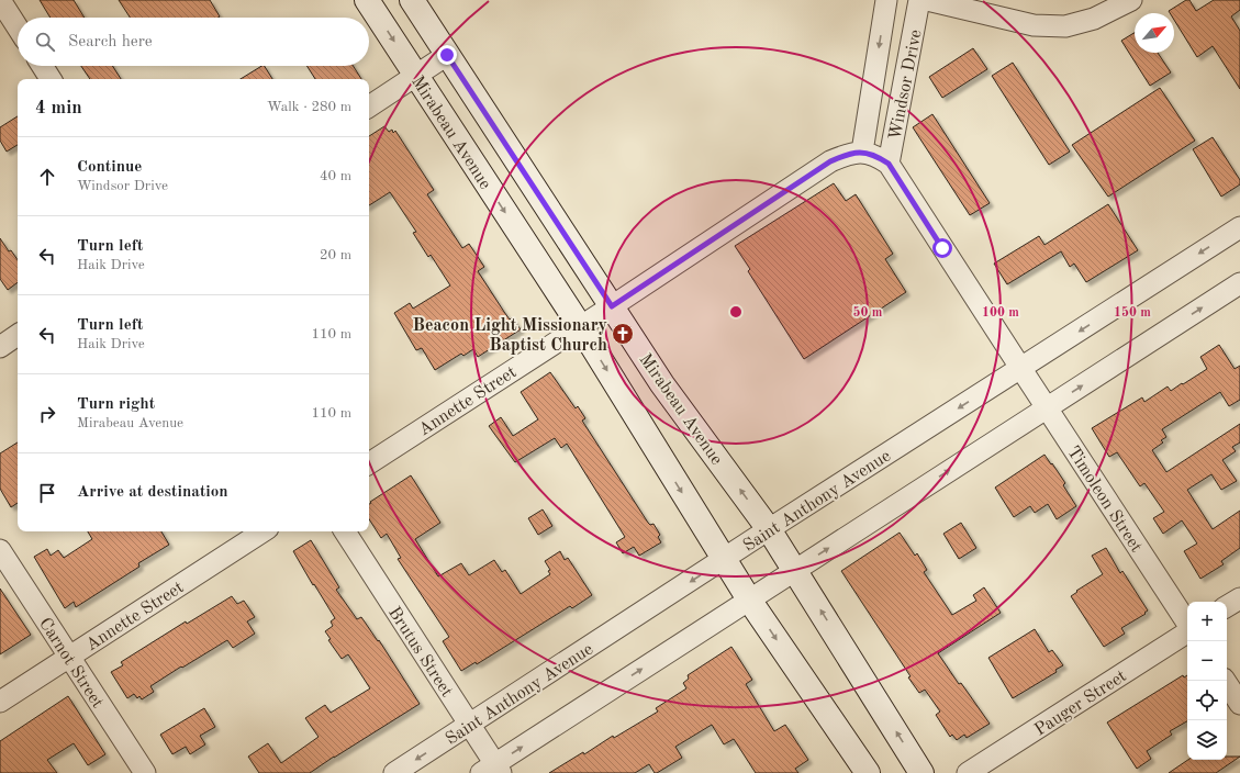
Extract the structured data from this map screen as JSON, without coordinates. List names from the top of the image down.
{
  "streets": {
    "street": [
      "Windsor Drive",
      "Mirabeau Avenue",
      "Annette Street",
      "Timoleon Street",
      "Saint Anthony Avenue",
      "Brutus Street",
      "Carnot Street",
      "Pauger Street"
    ]
  },
  "crossings": [
    ["Windsor Drive", "Annette Street"],
    ["Windsor Drive", "Timoleon Street"],
    ["Windsor Drive", "Saint Anthony Avenue"],
    ["Mirabeau Avenue", "Annette Street"],
    ["Mirabeau Avenue", "Saint Anthony Avenue"],
    ["Annette Street", "Carnot Street"],
    ["Timoleon Street", "Saint Anthony Avenue"],
    ["Saint Anthony Avenue", "Brutus Street"]
  ],
  "places": {
    "church": ["Beacon Light Missionary Baptist Church"]
  },
  "north": "top right",
  "page": {
    "search": "Search here",
    "heading": ["4 min", "Walk · 280 m"],
    "list": [
      ["Continue", "Windsor Drive", "40 m"],
      ["Turn left", "Haik Drive", "20 m"],
      ["Turn left", "Haik Drive", "110 m"],
      ["Turn right", "Mirabeau Avenue", "110 m"],
      "Arrive at destination"
    ],
    "map_buttons": ["+", "−"]
  },
  "rings": ["50 m", "100 m", "150 m"]
}
